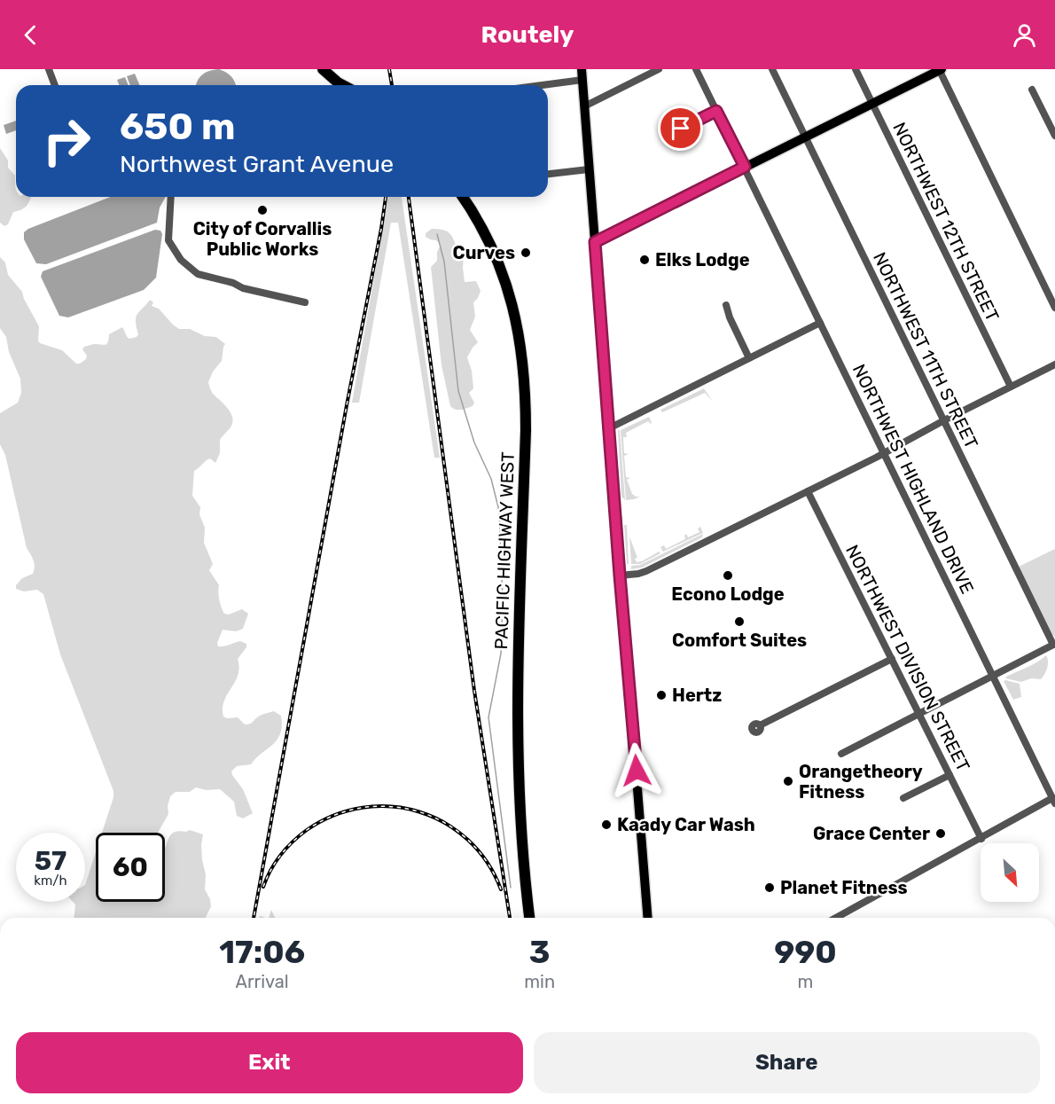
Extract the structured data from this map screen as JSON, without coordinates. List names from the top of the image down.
{
  "streets": {
    "highway": ["PACIFIC HIGHWAY WEST"],
    "street": [
      "NORTHWEST 12TH STREET",
      "NORTHWEST 11TH STREET",
      "NORTHWEST HIGHLAND DRIVE",
      "NORTHWEST DIVISION STREET"
    ]
  },
  "places": [
    "City of Corvallis Public Works",
    "Curves",
    "Elks Lodge",
    "Econo Lodge",
    "Comfort Suites",
    "Hertz",
    "Orangetheory Fitness",
    "Kaady Car Wash",
    "Grace Center",
    "Planet Fitness"
  ],
  "north": "bottom right",
  "page": {
    "header": "Routely",
    "turn": ["650 m", "Northwest Grant Avenue"],
    "speed": "57 km/h",
    "limit": "60",
    "eta": [
      "17:06",
      "Arrival",
      "3",
      "min",
      "990",
      "m"
    ],
    "buttons": ["Exit", "Share"]
  }
}
